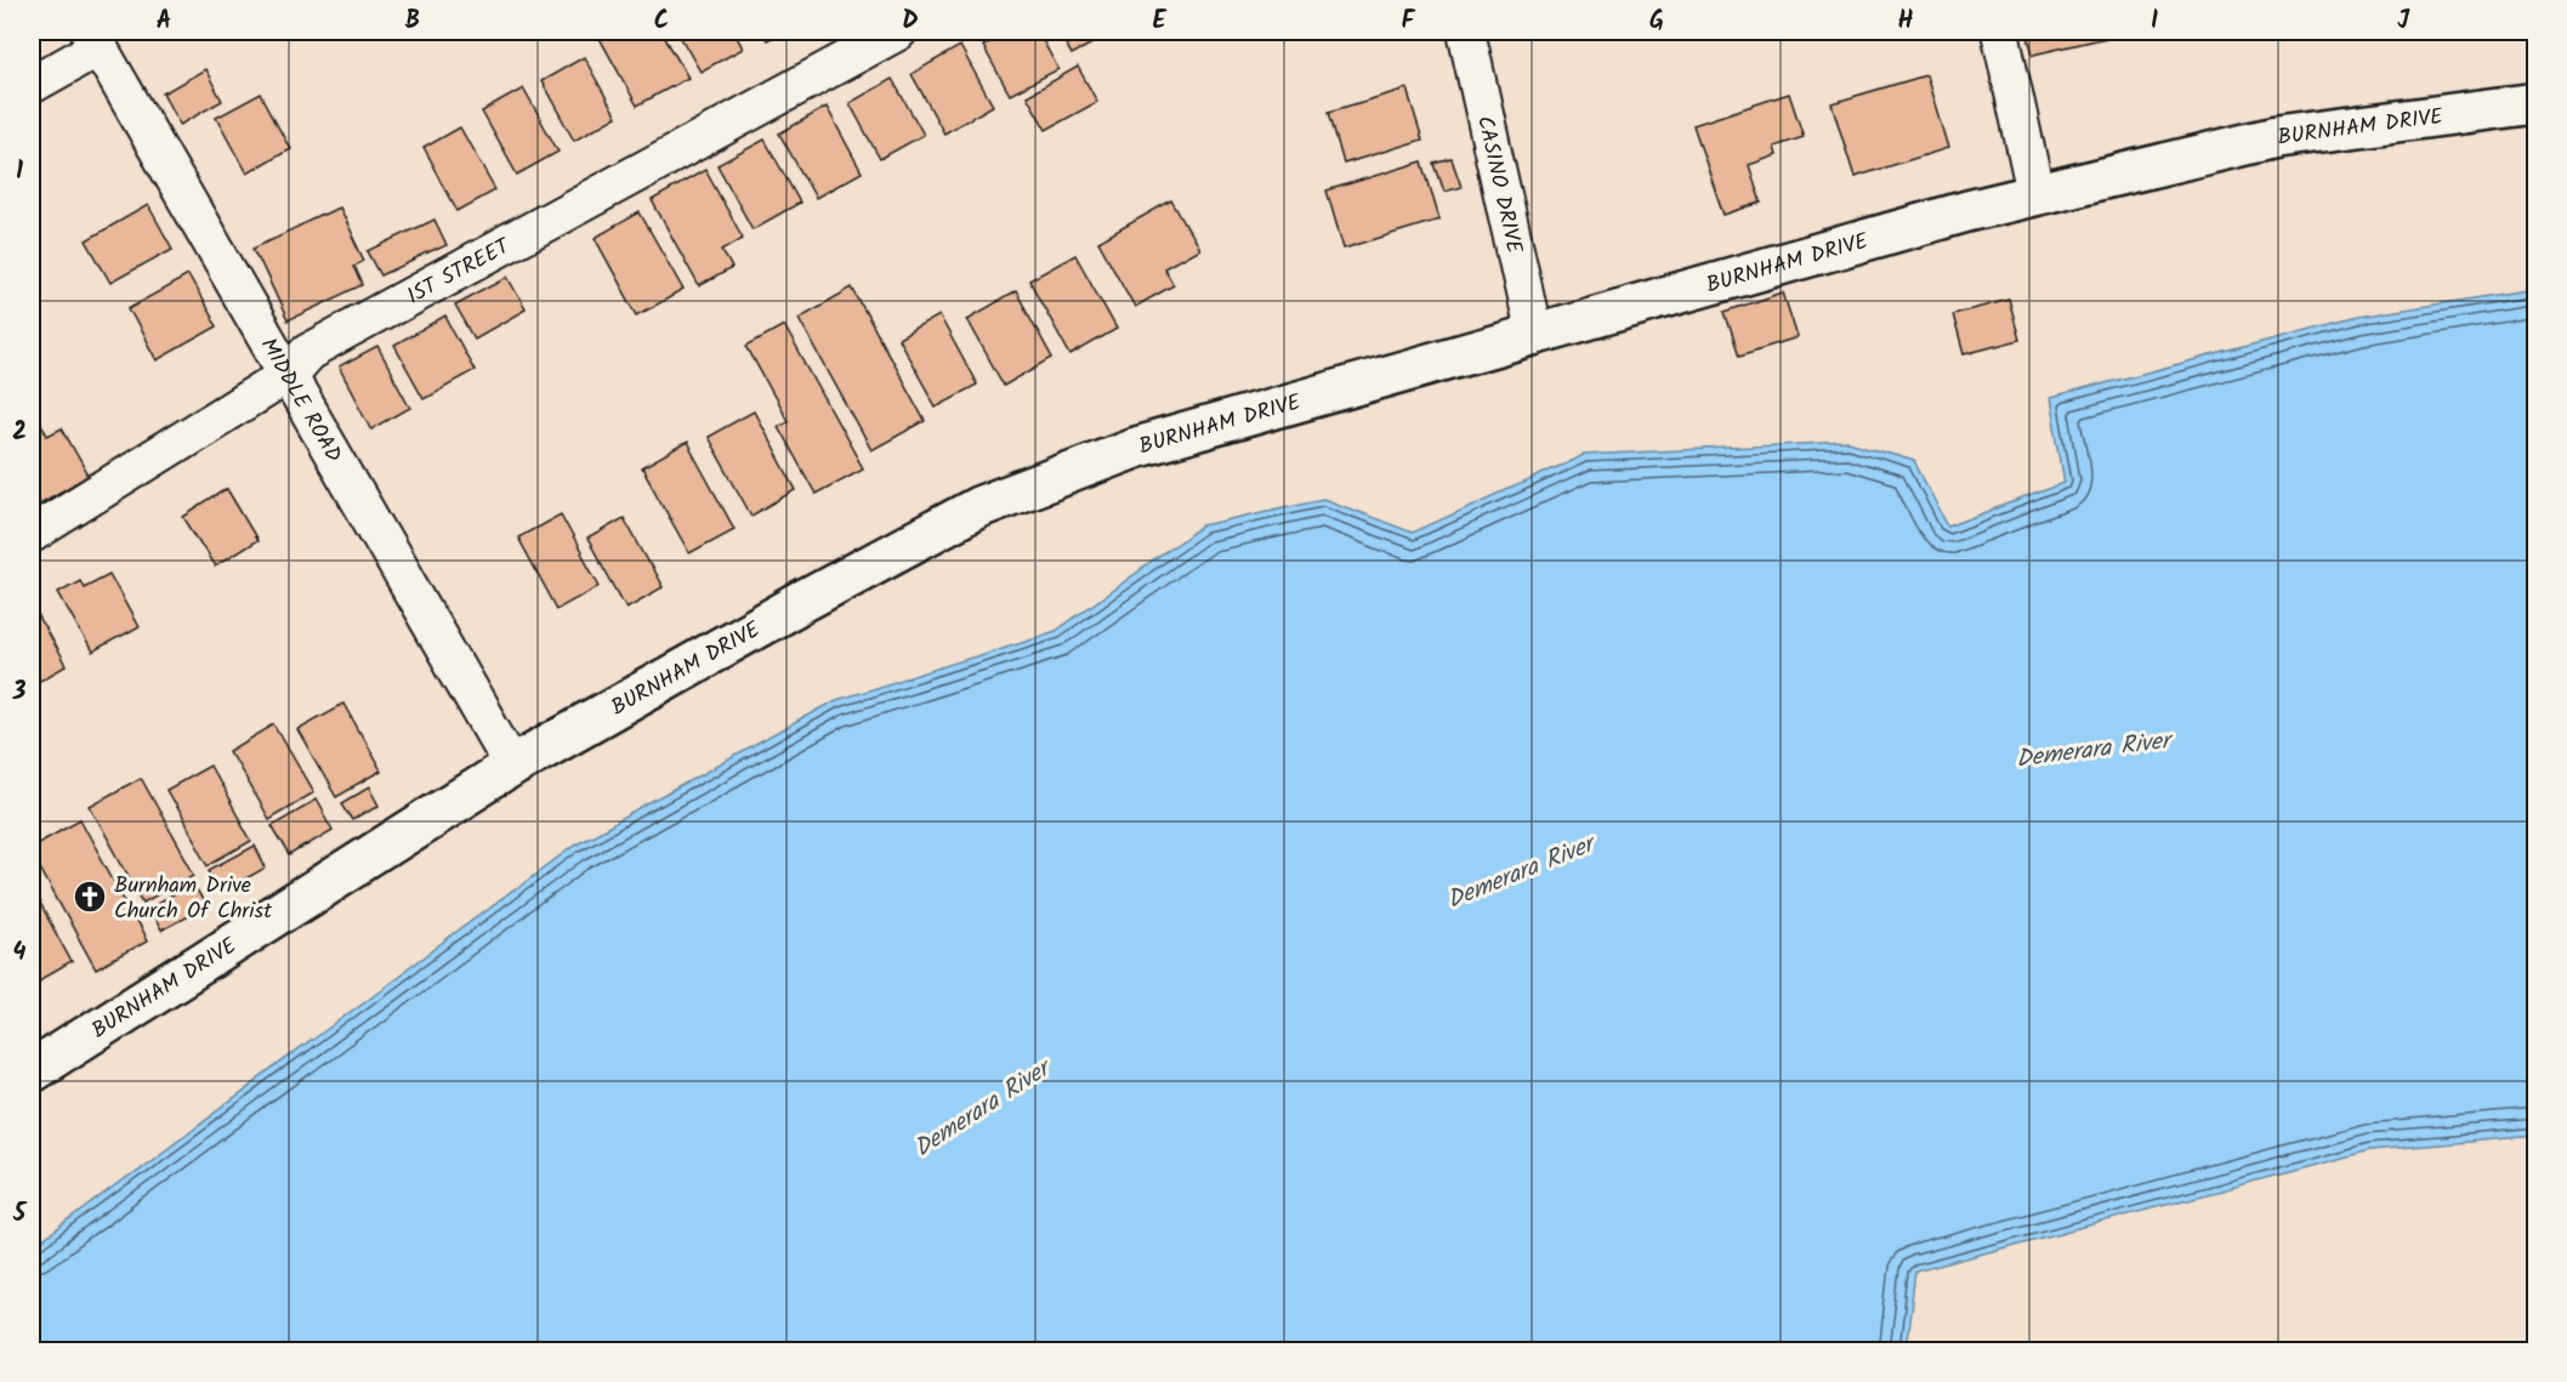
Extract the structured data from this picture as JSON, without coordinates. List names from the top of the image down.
{
  "streets": {
    "street": [
      "BURNHAM DRIVE",
      "CASINO DRIVE",
      "1ST STREET",
      "MIDDLE ROAD"
    ]
  },
  "crossings": [
    ["BURNHAM DRIVE", "CASINO DRIVE"],
    ["BURNHAM DRIVE", "MIDDLE ROAD"],
    ["1ST STREET", "MIDDLE ROAD"]
  ],
  "water": ["Demerara River"],
  "places": {
    "church": ["Burnham Drive Church Of Christ"]
  },
  "grid": {
    "columns": [
      "A",
      "B",
      "C",
      "D",
      "E",
      "F",
      "G",
      "H",
      "I",
      "J"
    ],
    "rows": [
      "1",
      "2",
      "3",
      "4",
      "5"
    ]
  }
}
